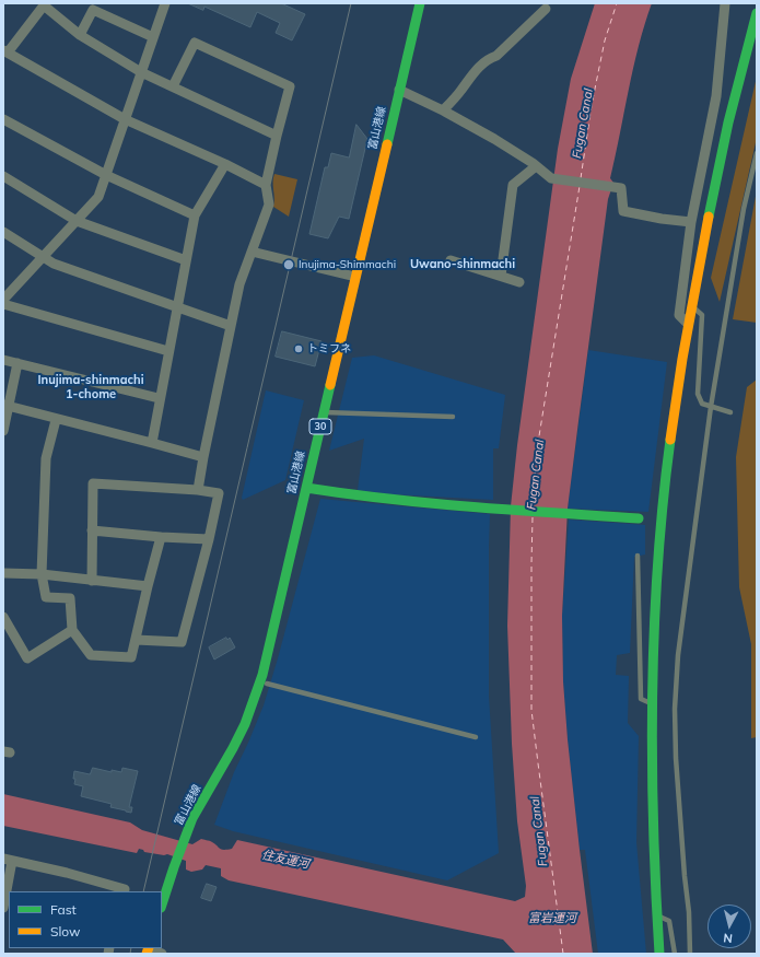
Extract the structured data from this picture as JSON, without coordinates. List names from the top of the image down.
{
  "streets": {
    "street": ["富山港線", "30"]
  },
  "districts": ["Uwano-shinmachi", "Inujima-shinmachi 1-chome"],
  "water": ["Fugan Canal", "住友運河", "富岩運河"],
  "places": ["Inujima-Shimmachi", "トミフネ"],
  "legend": ["Fast", "Slow"],
  "north": "bottom"
}
